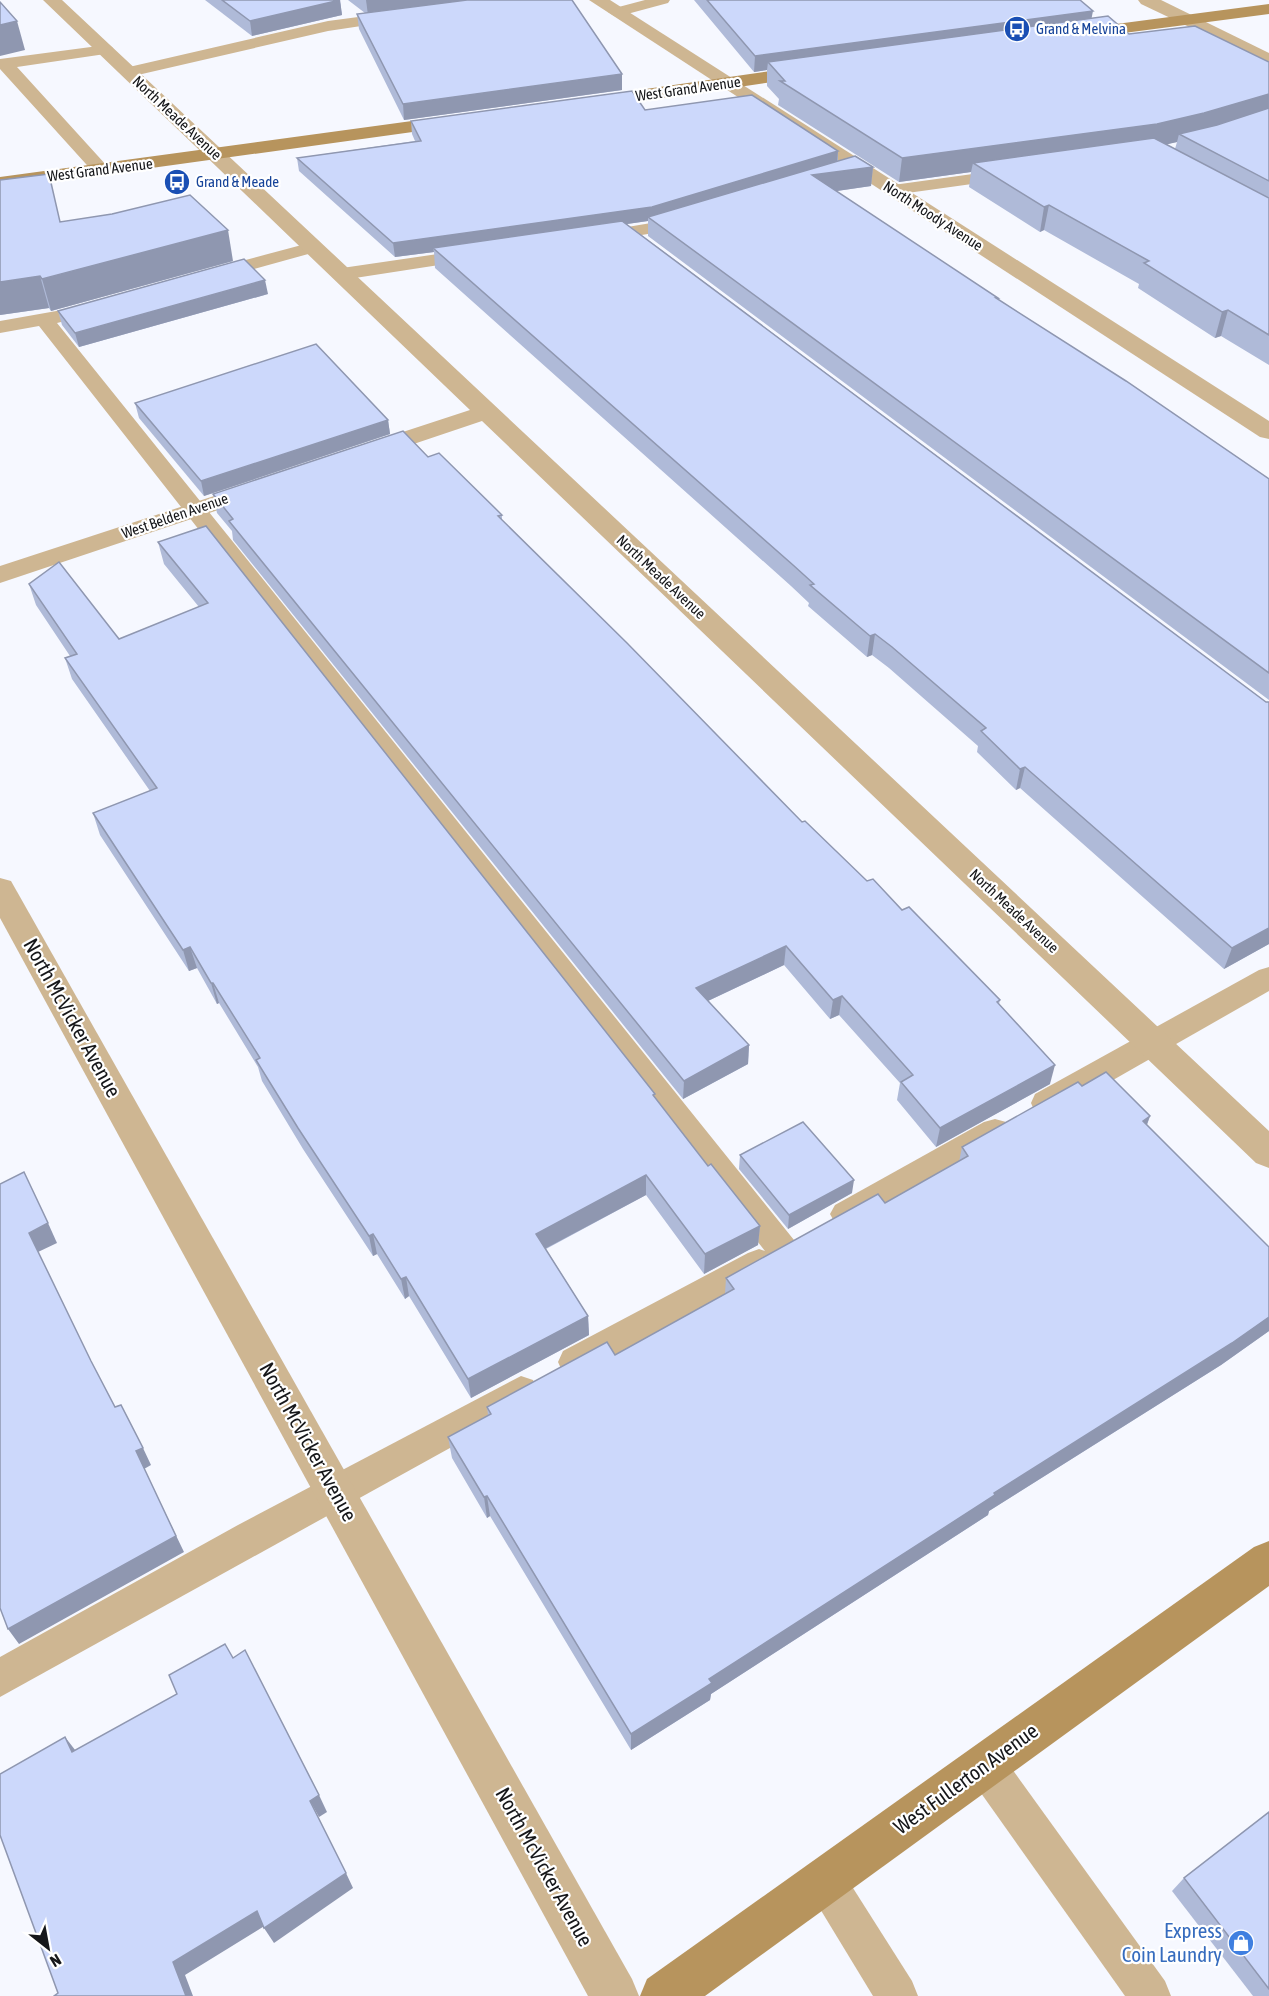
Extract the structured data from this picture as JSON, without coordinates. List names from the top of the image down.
{
  "streets": {
    "main road": ["West Grand Avenue", "West Fullerton Avenue"],
    "street": [
      "North Meade Avenue",
      "North Moody Avenue",
      "West Belden Avenue",
      "North McVicker Avenue"
    ]
  },
  "crossings": [
    ["West Grand Avenue", "North Meade Avenue"],
    ["West Grand Avenue", "North Moody Avenue"]
  ],
  "places": {
    "bus stop": ["Grand & Melvina", "Grand & Meade"],
    "shop": ["Express Coin Laundry"]
  },
  "north": "bottom right"
}
